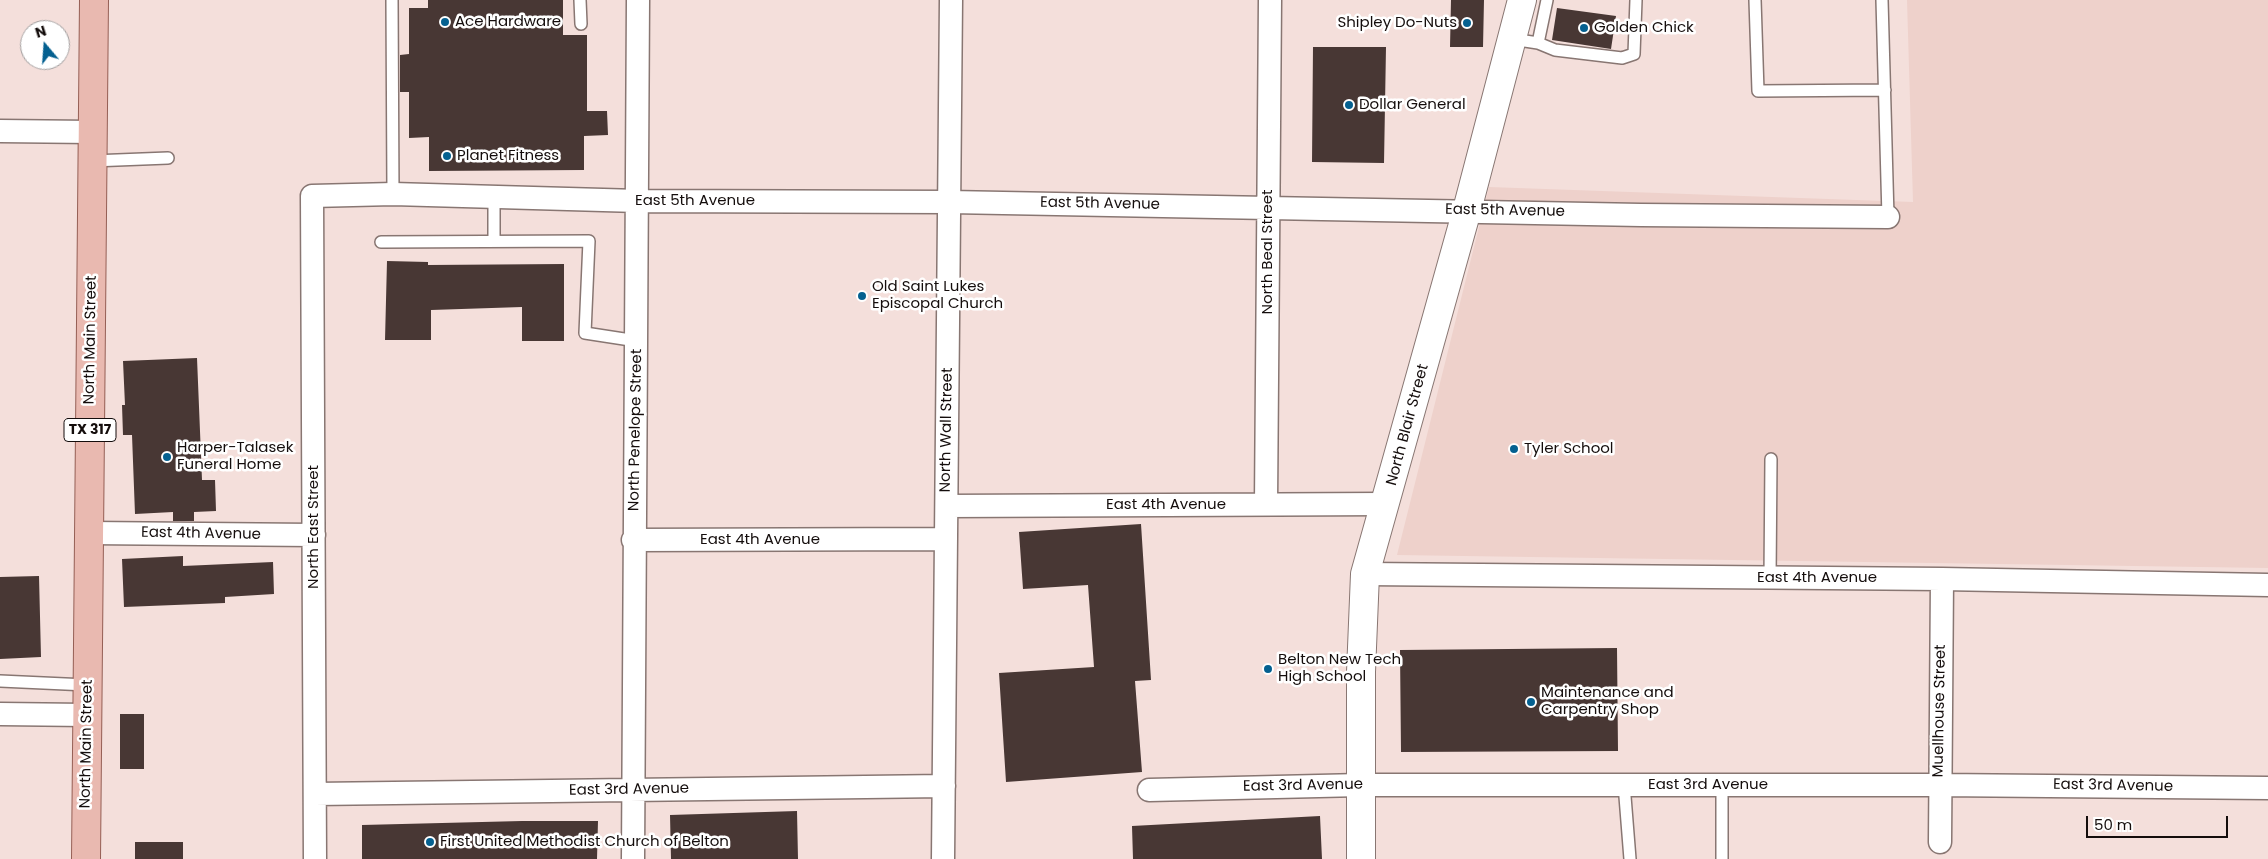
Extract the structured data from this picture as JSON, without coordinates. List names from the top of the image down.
{
  "streets": {
    "main road": ["North Main Street", "TX 317"],
    "street": [
      "East 5th Avenue",
      "North Beal Street",
      "North Blair Street",
      "North Penelope Street",
      "North Wall Street",
      "East 4th Avenue",
      "North East Street",
      "Muellhouse Street",
      "East 3rd Avenue"
    ]
  },
  "crossings": [
    ["East 5th Avenue", "North Beal Street"],
    ["East 5th Avenue", "North Blair Street"],
    ["East 5th Avenue", "North Penelope Street"],
    ["East 5th Avenue", "North Wall Street"],
    ["East 5th Avenue", "North East Street"],
    ["North Beal Street", "East 4th Avenue"],
    ["North Main Street", "East 4th Avenue"],
    ["North Blair Street", "East 4th Avenue"],
    ["North Blair Street", "East 3rd Avenue"],
    ["North Penelope Street", "East 4th Avenue"],
    ["North Penelope Street", "East 3rd Avenue"],
    ["North Wall Street", "East 4th Avenue"],
    ["North Wall Street", "East 3rd Avenue"],
    ["East 4th Avenue", "North East Street"],
    ["East 4th Avenue", "Muellhouse Street"],
    ["North East Street", "East 3rd Avenue"],
    ["Muellhouse Street", "East 3rd Avenue"]
  ],
  "places": [
    "Ace Hardware",
    "Shipley Do-Nuts",
    "Golden Chick",
    "Dollar General",
    "Planet Fitness",
    "Old Saint Lukes Episcopal Church",
    "Tyler School",
    "Harper-Talasek Funeral Home",
    "Belton New Tech High School",
    "Maintenance and Carpentry Shop",
    "First United Methodist Church of Belton"
  ],
  "scale_bar": "50 m",
  "north": "top"
}
